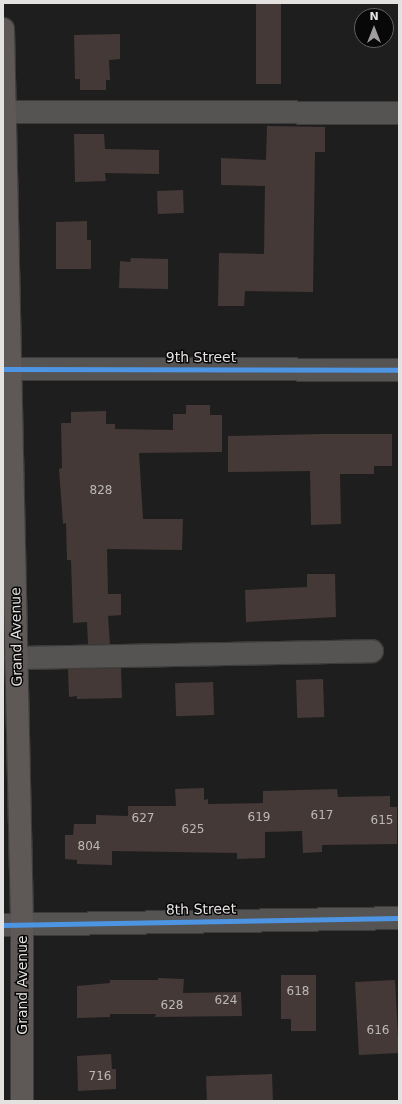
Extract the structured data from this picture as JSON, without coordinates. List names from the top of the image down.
{
  "streets": {
    "main road": ["Grand Avenue"],
    "street": ["9th Street", "8th Street"]
  },
  "crossings": [
    ["9th Street", "Grand Avenue"],
    ["Grand Avenue", "8th Street"]
  ],
  "house_numbers": [
    "828",
    "617",
    "619",
    "627",
    "615",
    "625",
    "804",
    "618",
    "624",
    "628",
    "616",
    "716"
  ],
  "north": "top"
}
